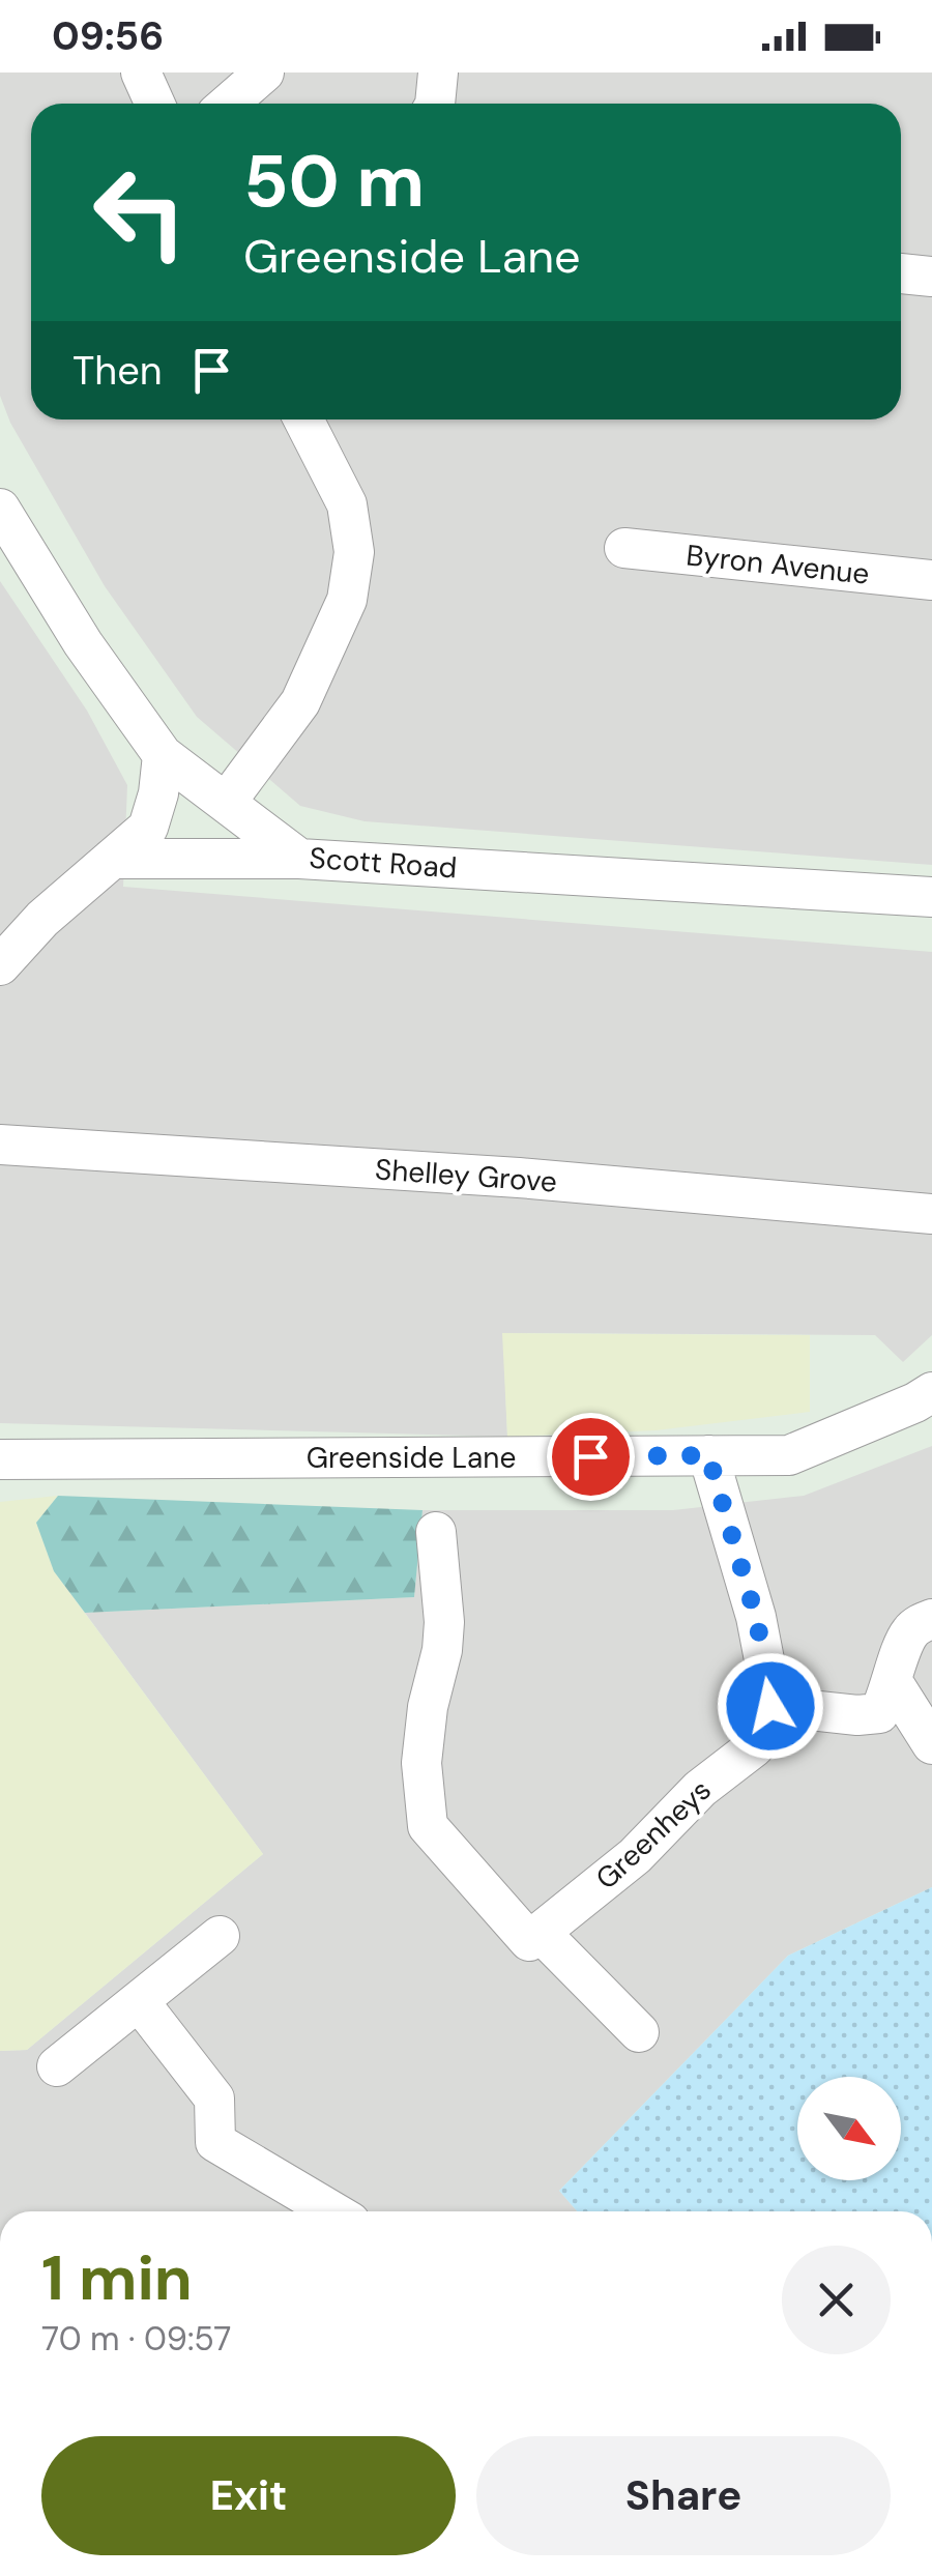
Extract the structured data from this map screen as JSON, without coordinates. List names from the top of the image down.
{
  "streets": {
    "street": [
      "Byron Avenue",
      "Scott Road",
      "Shelley Grove",
      "Greenside Lane",
      "Greenheys"
    ]
  },
  "north": "bottom right",
  "page": {
    "status": "09:56",
    "turn": ["50 m", "Greenside Lane"],
    "then": "Then",
    "heading": ["1 min", "70 m · 09:57"],
    "buttons": ["Exit", "Share"]
  }
}
